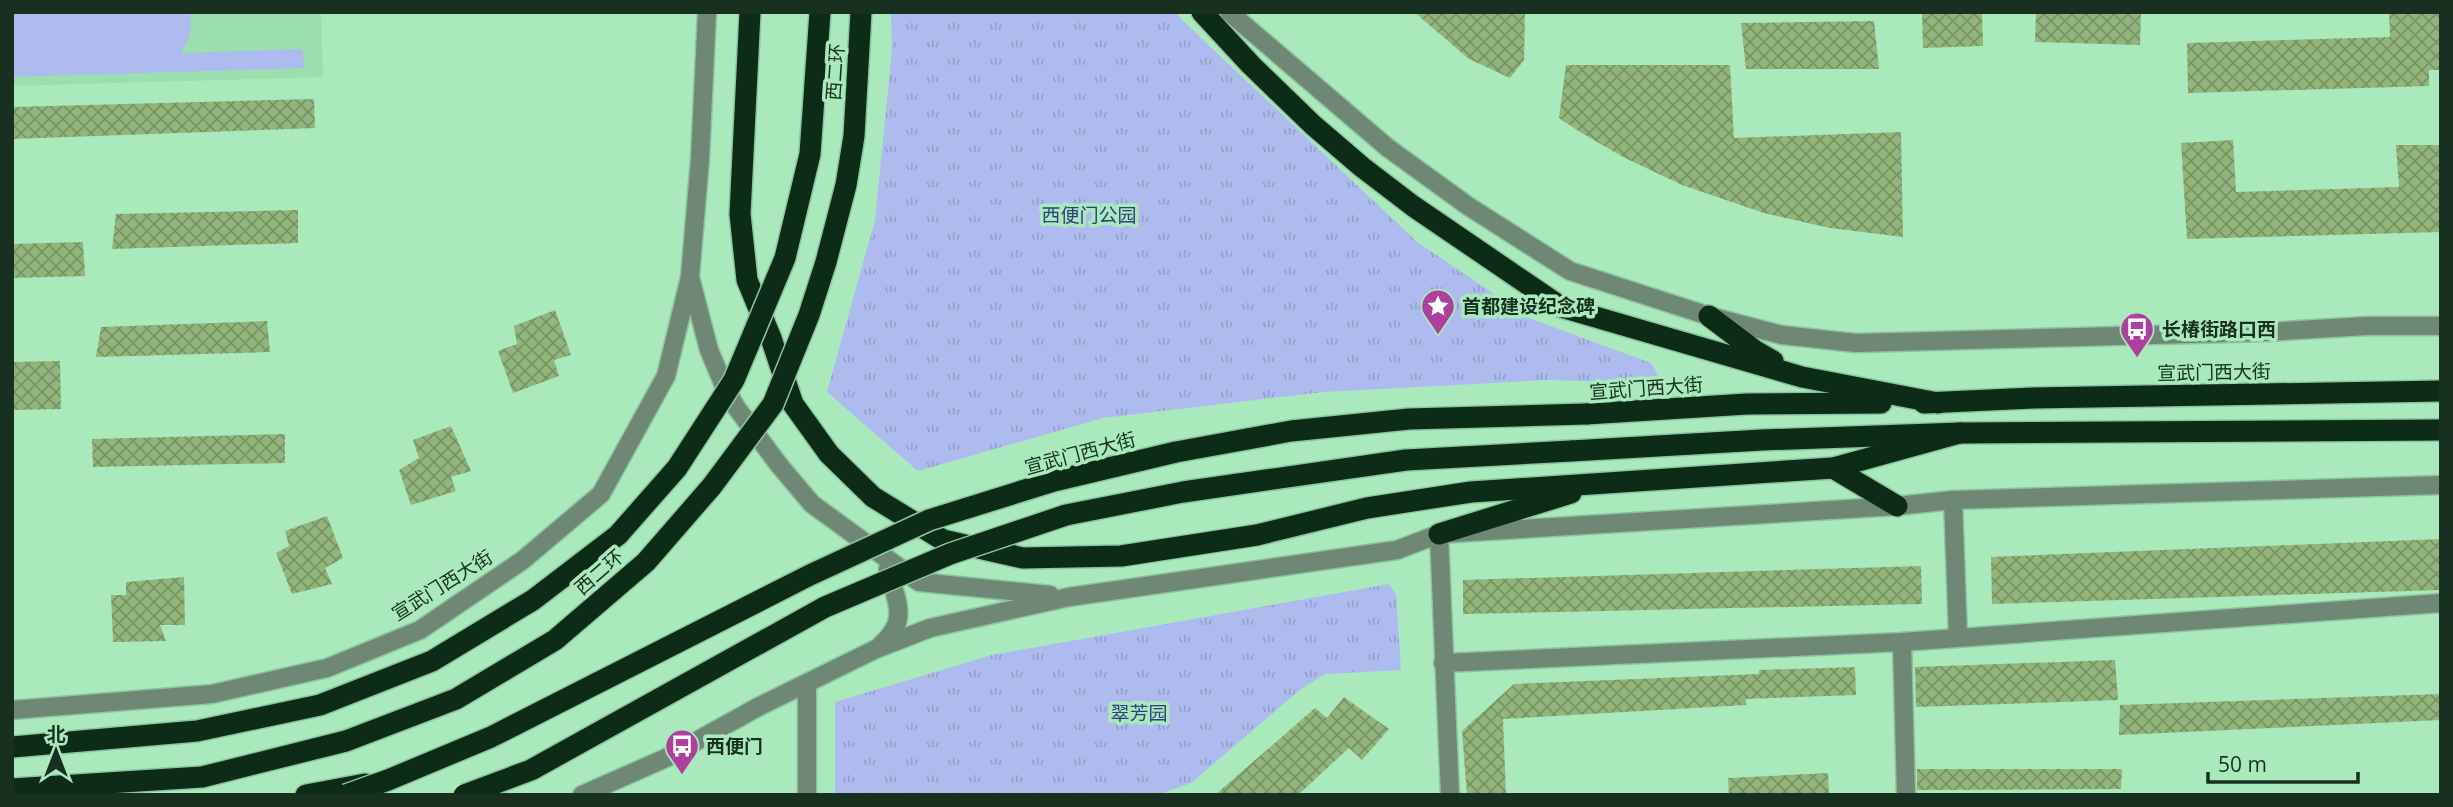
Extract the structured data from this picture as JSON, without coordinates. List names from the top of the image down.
{
  "streets": {
    "highway": ["西二环", "宣武门西大街"]
  },
  "parks": ["西便门公园", "翠芳园"],
  "places": {
    "place": ["首都建设纪念碑"],
    "bus stop": ["长椿街路口西", "西便门"]
  },
  "scale_bar": "50 m",
  "north": "top"
}
